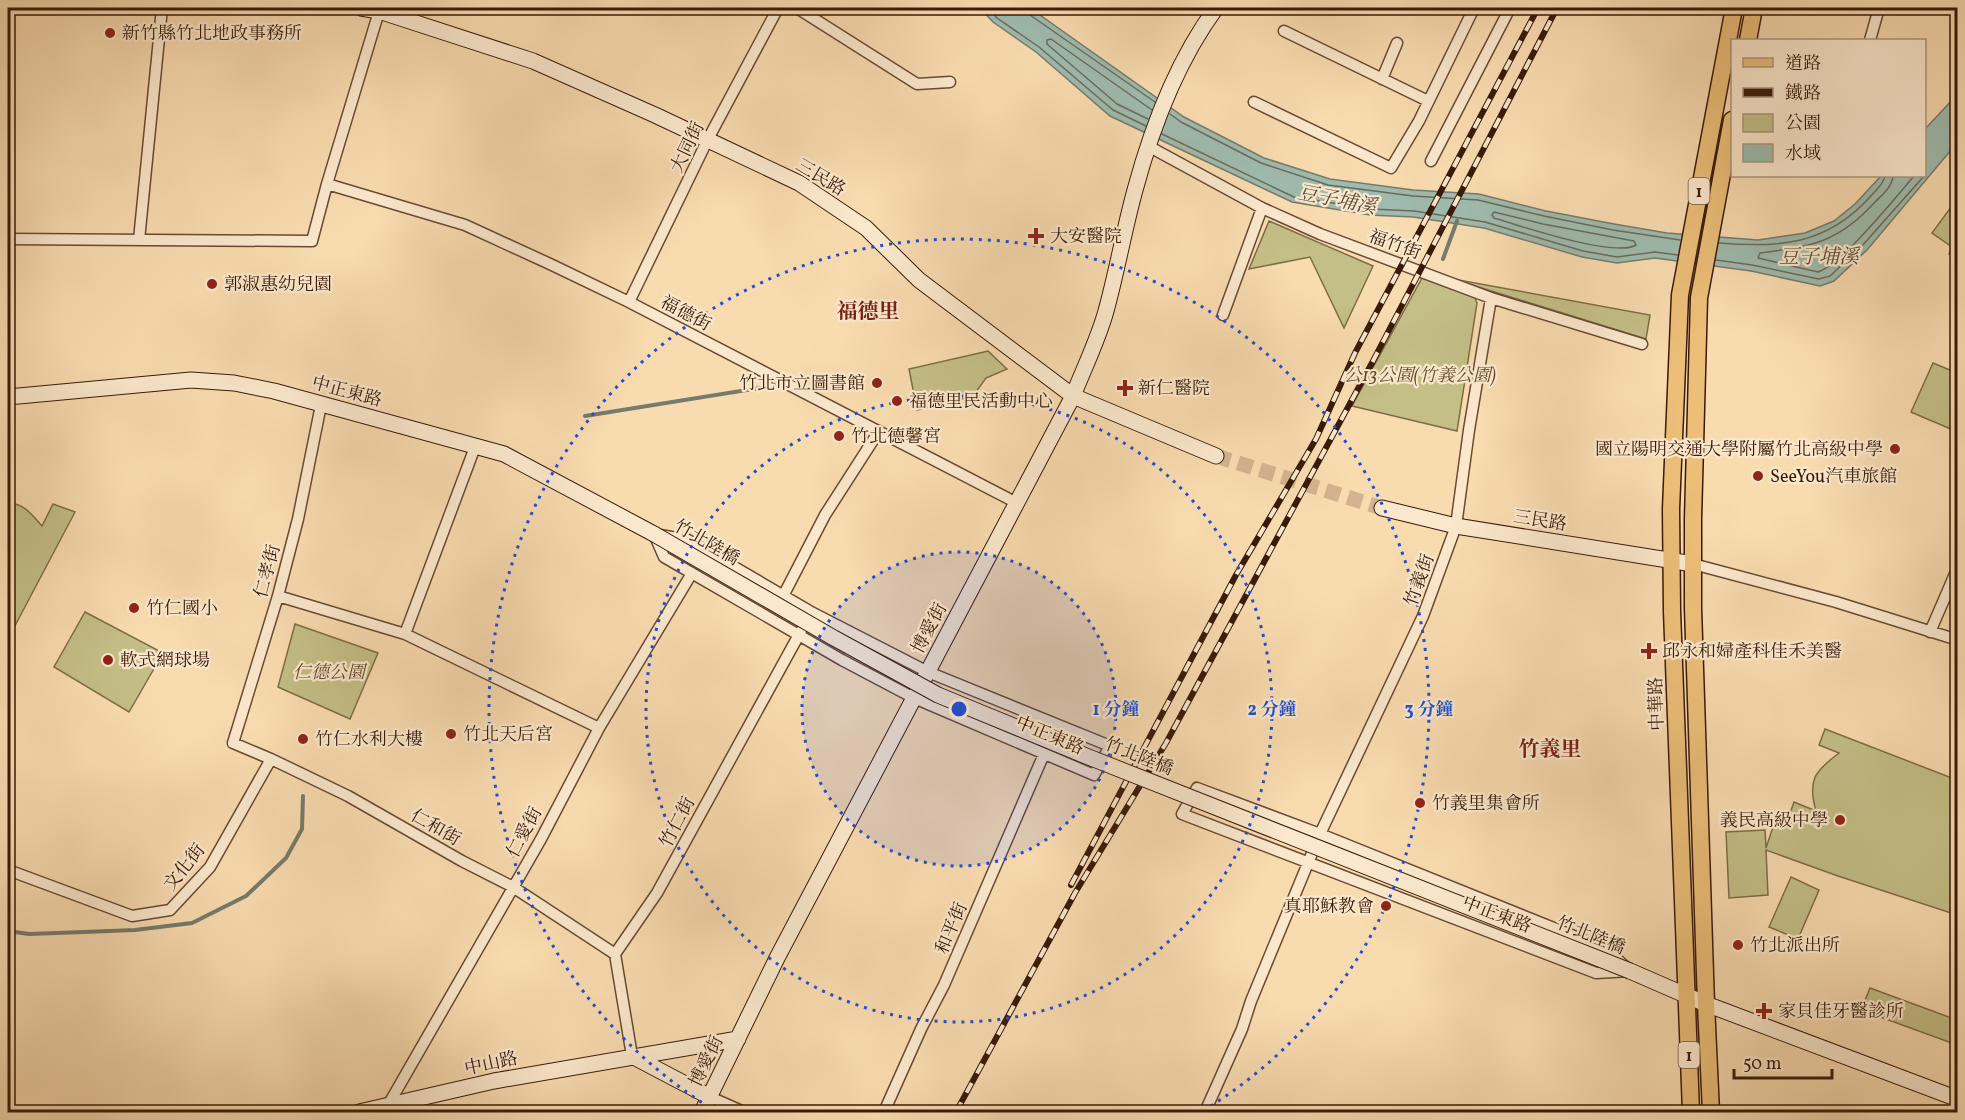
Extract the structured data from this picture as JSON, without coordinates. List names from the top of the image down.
{
  "streets": {
    "main road": ["1", "中華路"],
    "street": [
      "大同街",
      "三民路",
      "福竹街",
      "福德街",
      "中正東路",
      "竹北陸橋",
      "仁孝街",
      "竹義街",
      "博愛街",
      "竹仁街",
      "仁和街",
      "仁愛街",
      "文化街",
      "和平街",
      "中山路"
    ]
  },
  "crossings": [
    ["大同街", "三民路"],
    ["大同街", "福德街"],
    ["三民路", "1"],
    ["三民路", "竹義街"],
    ["三民路", "博愛街"],
    ["三民路", "中華路"],
    ["1", "中正東路"],
    ["1", "中華路"],
    ["福竹街", "竹義街"],
    ["福竹街", "博愛街"],
    ["福德街", "博愛街"],
    ["中正東路", "竹北陸橋"],
    ["中正東路", "仁孝街"],
    ["中正東路", "竹義街"],
    ["中正東路", "博愛街"],
    ["中正東路", "中華路"],
    ["中正東路", "竹仁街"],
    ["中正東路", "仁愛街"],
    ["中正東路", "和平街"],
    ["仁孝街", "仁和街"],
    ["博愛街", "中山路"],
    ["竹仁街", "仁和街"],
    ["仁和街", "仁愛街"],
    ["仁和街", "文化街"],
    ["仁愛街", "中山路"]
  ],
  "districts": ["福德里", "竹義里"],
  "water": ["豆子埔溪"],
  "parks": ["公13公園(竹義公園)", "仁德公園"],
  "places": {
    "other": [
      "新竹縣竹北地政事務所",
      "郭淑惠幼兒園",
      "竹北市立圖書館",
      "福德里民活動中心",
      "竹北德馨宮",
      "國立陽明交通大學附屬竹北高級中學",
      "SeeYou汽車旅館",
      "竹仁國小",
      "軟式網球場",
      "竹北天后宮",
      "竹仁水利大樓",
      "竹義里集會所",
      "義民高級中學",
      "真耶穌教會",
      "竹北派出所"
    ],
    "health": [
      "大安醫院",
      "新仁醫院",
      "邱永和婦產科佳禾美醫",
      "家貝佳牙醫診所"
    ]
  },
  "legend": [
    "道路",
    "鐵路",
    "公園",
    "水域"
  ],
  "scale_bar": "50 m",
  "rings": ["1 分鐘", "2 分鐘", "3 分鐘"]
}
